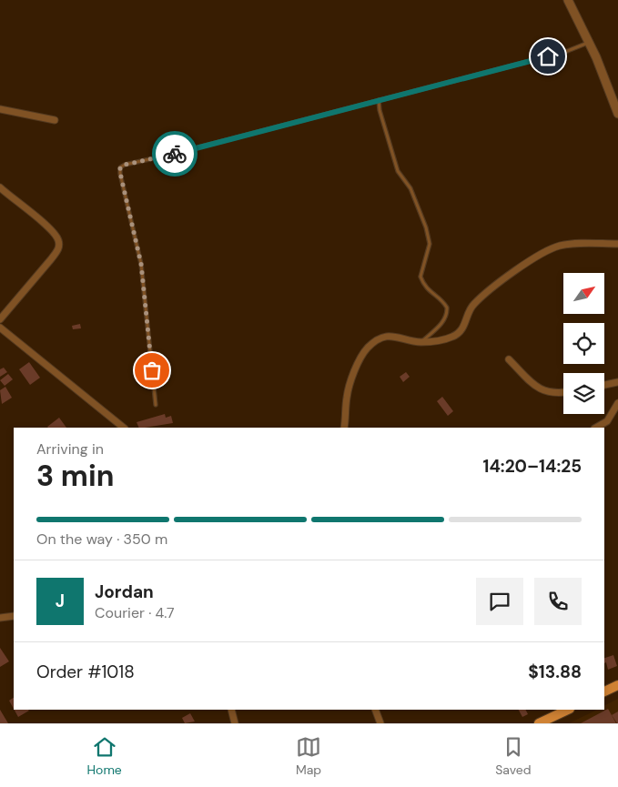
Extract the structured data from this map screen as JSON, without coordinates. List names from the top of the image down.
{
  "north": "top right",
  "page": {
    "heading": ["3 min", "Arriving in", "14:20–14:25"],
    "panel": [
      "Jordan",
      "Courier · 4.7",
      "Order #1018",
      "$13.88"
    ],
    "bar": "On the way · 350 m",
    "round": "J",
    "tabs": ["Home", "Map", "Saved"]
  }
}
